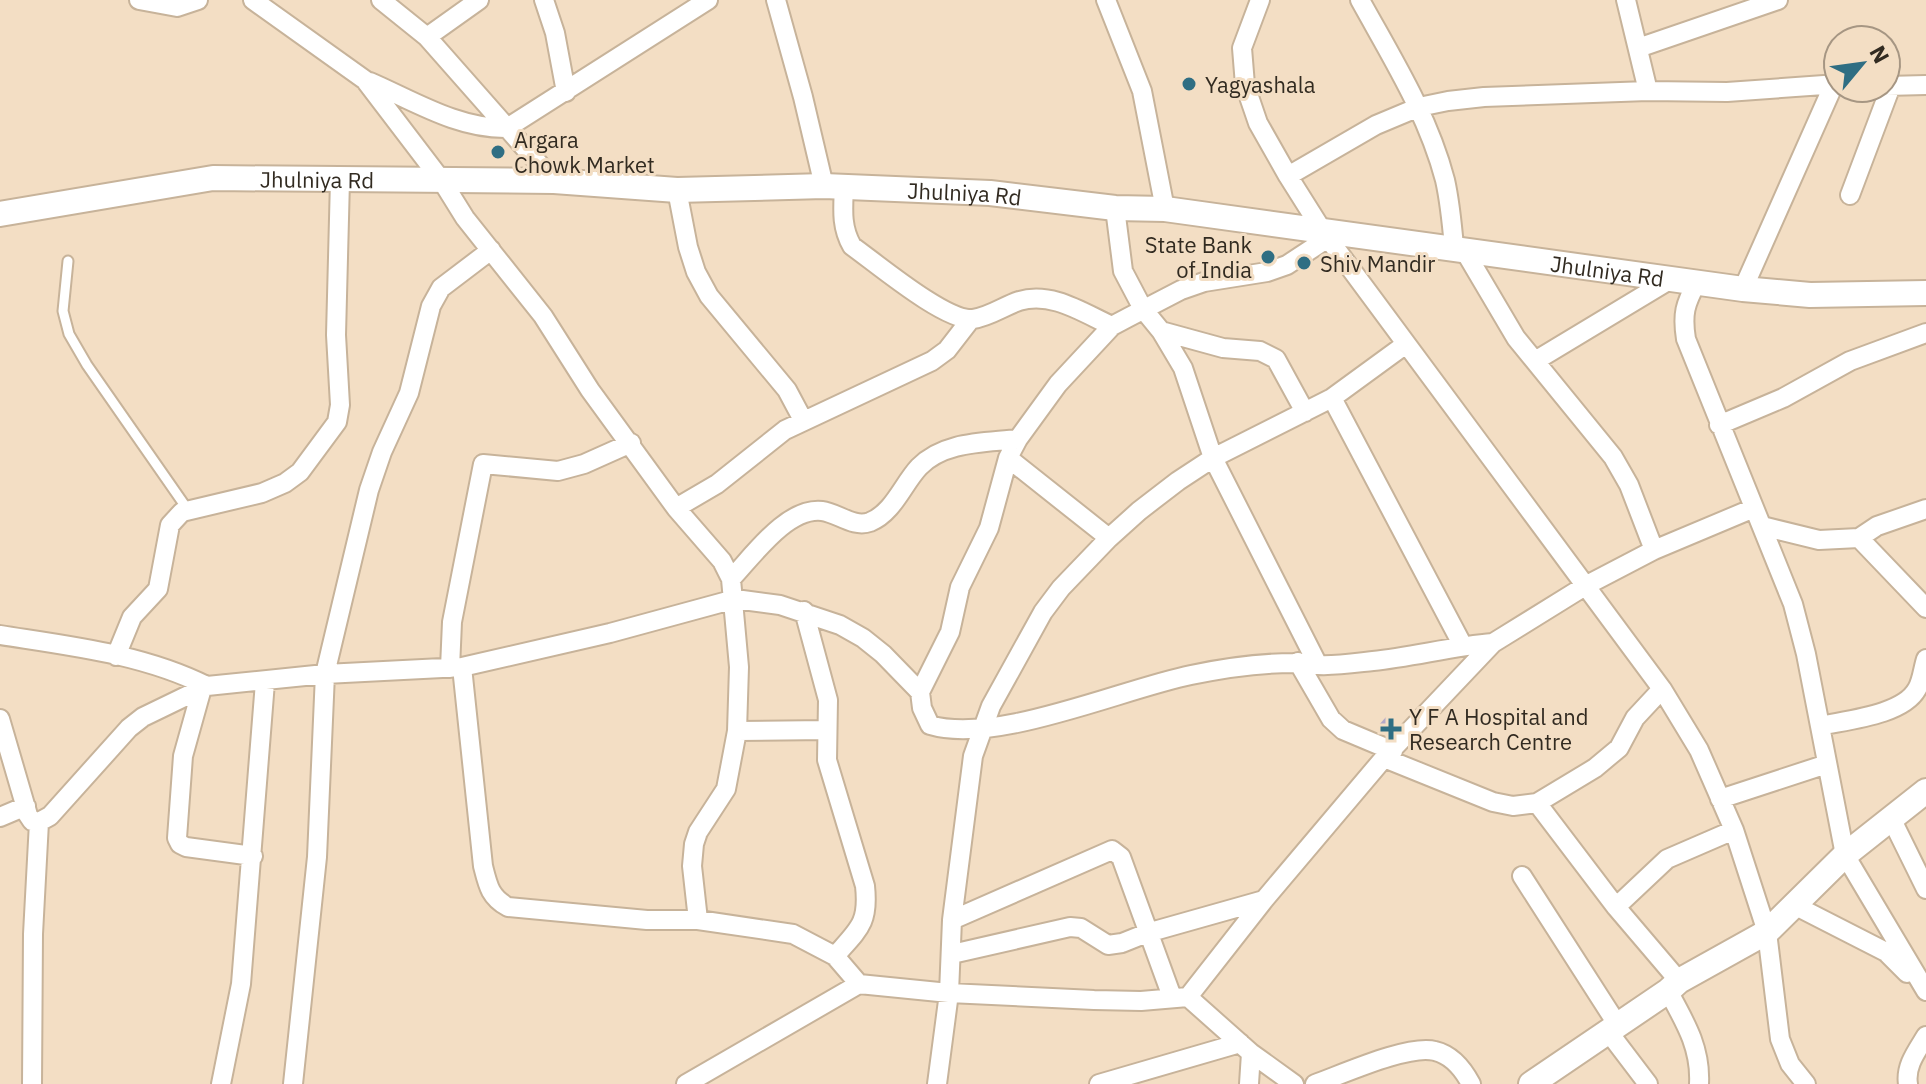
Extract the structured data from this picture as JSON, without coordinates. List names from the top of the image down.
{
  "streets": {
    "street": ["Jhulniya Rd"]
  },
  "places": {
    "other": [
      "Yagyashala",
      "Argara Chowk Market",
      "State Bank of India",
      "Shiv Mandir"
    ],
    "health": ["Y F A Hospital and Research Centre"]
  },
  "north": "top right"
}
